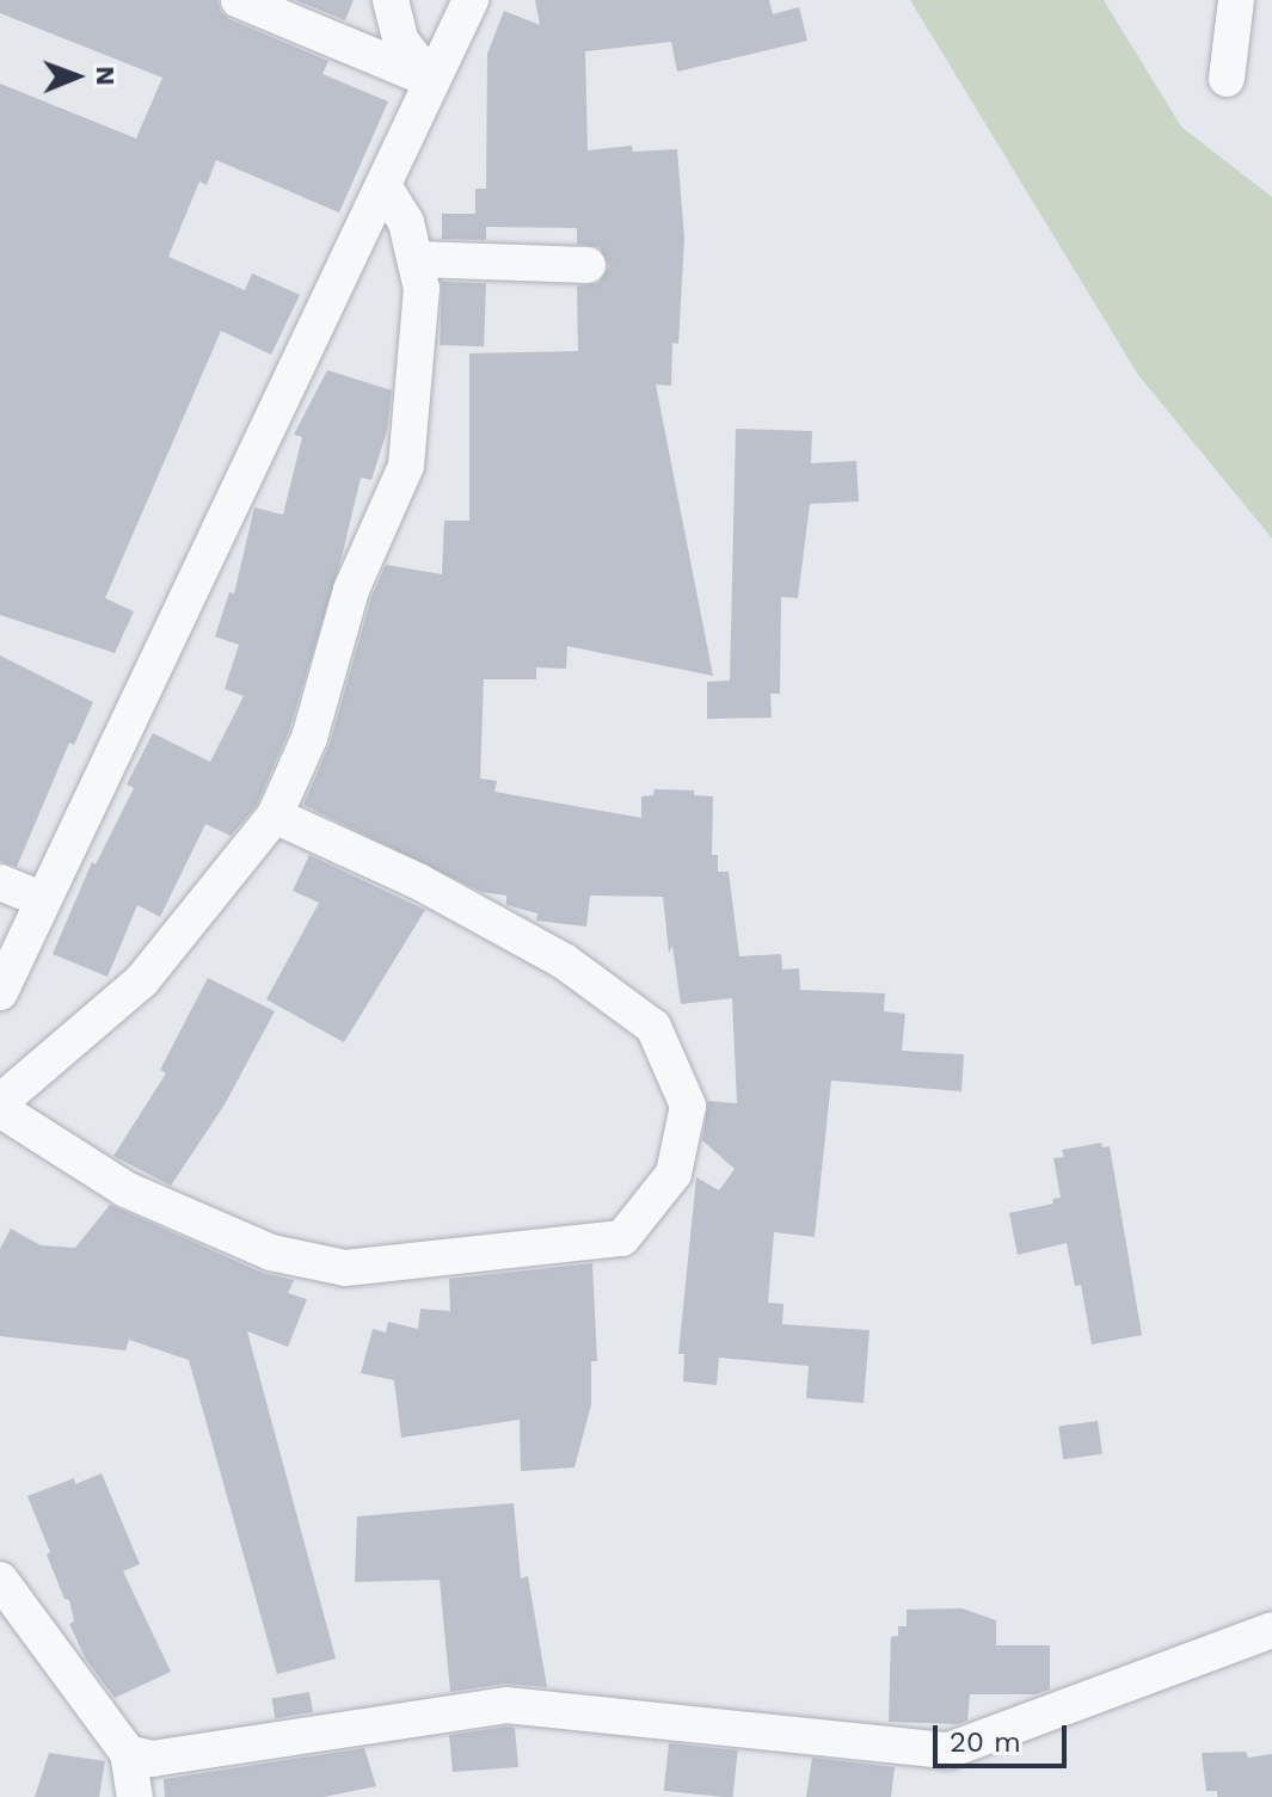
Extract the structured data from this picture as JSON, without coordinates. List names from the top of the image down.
{
  "scale_bar": "20 m",
  "north": "right"
}
